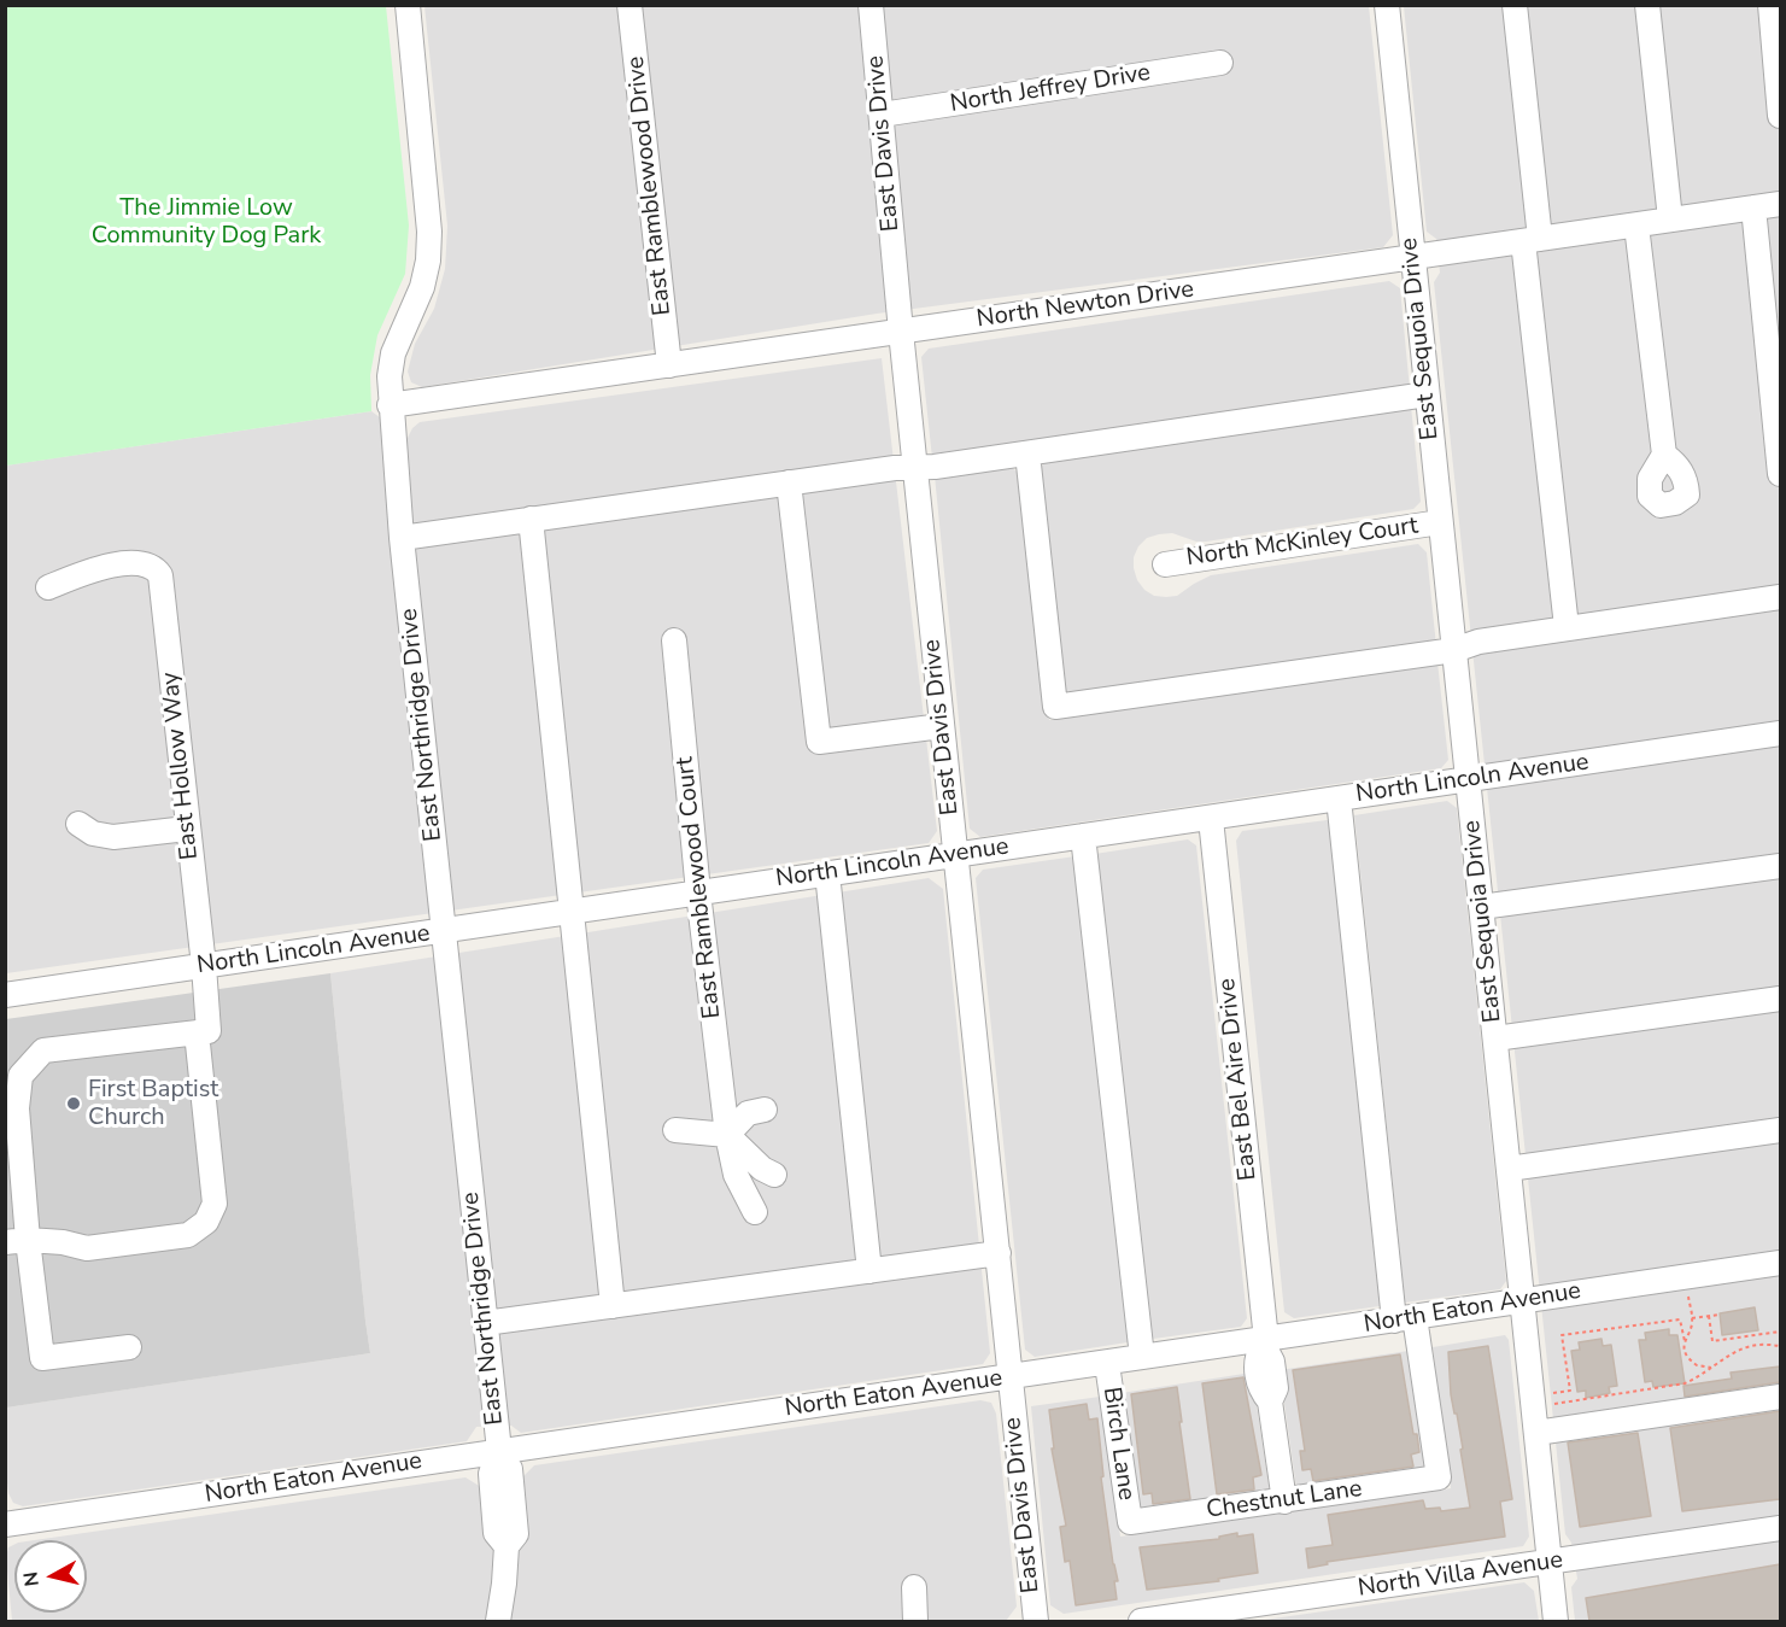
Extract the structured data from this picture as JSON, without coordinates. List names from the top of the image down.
{
  "streets": {
    "street": [
      "North Jeffrey Drive",
      "East Davis Drive",
      "East Ramblewood Drive",
      "North Newton Drive",
      "East Sequoia Drive",
      "North McKinley Court",
      "East Northridge Drive",
      "East Hollow Way",
      "North Lincoln Avenue",
      "East Ramblewood Court",
      "East Bel Aire Drive",
      "North Eaton Avenue",
      "Birch Lane",
      "Chestnut Lane",
      "North Villa Avenue"
    ]
  },
  "crossings": [
    ["North Jeffrey Drive", "East Davis Drive"],
    ["East Davis Drive", "North Newton Drive"],
    ["East Davis Drive", "North Lincoln Avenue"],
    ["East Davis Drive", "North Eaton Avenue"],
    ["East Ramblewood Drive", "North Newton Drive"],
    ["North Newton Drive", "East Sequoia Drive"],
    ["North Newton Drive", "East Northridge Drive"],
    ["East Sequoia Drive", "North McKinley Court"],
    ["East Sequoia Drive", "North Lincoln Avenue"],
    ["East Sequoia Drive", "North Eaton Avenue"],
    ["East Sequoia Drive", "North Villa Avenue"],
    ["East Northridge Drive", "North Lincoln Avenue"],
    ["East Northridge Drive", "North Eaton Avenue"],
    ["East Hollow Way", "North Lincoln Avenue"],
    ["North Lincoln Avenue", "East Ramblewood Court"],
    ["North Lincoln Avenue", "East Bel Aire Drive"],
    ["East Bel Aire Drive", "North Eaton Avenue"],
    ["East Bel Aire Drive", "Chestnut Lane"],
    ["North Eaton Avenue", "Birch Lane"],
    ["North Eaton Avenue", "Chestnut Lane"],
    ["Birch Lane", "Chestnut Lane"]
  ],
  "parks": ["The Jimmie Low Community Dog Park"],
  "places": ["First Baptist Church"],
  "north": "left"
}
